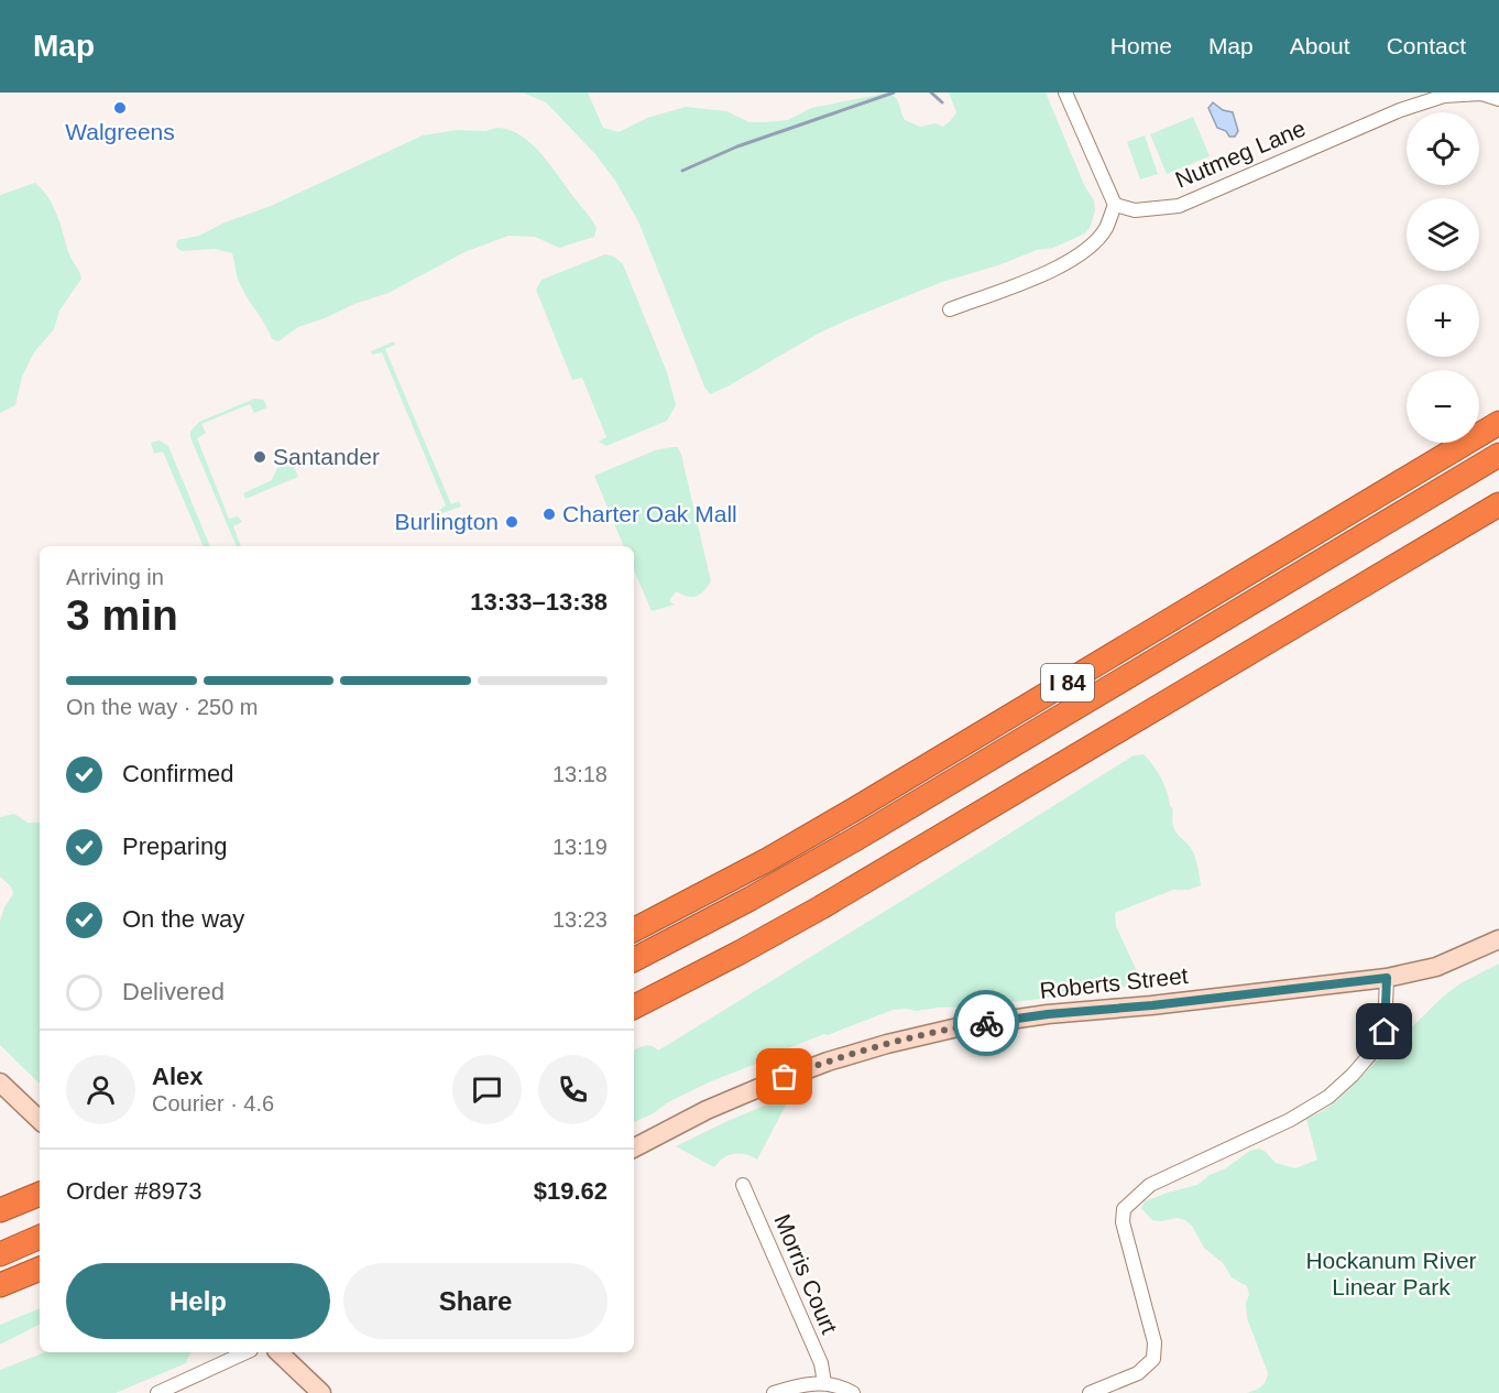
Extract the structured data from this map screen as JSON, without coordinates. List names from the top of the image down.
{
  "streets": {
    "highway": ["I 84"],
    "main road": ["Roberts Street"],
    "street": ["Nutmeg Lane", "Morris Court"]
  },
  "parks": ["Hockanum River Linear Park"],
  "places": [
    "Walgreens",
    "Santander",
    "Charter Oak Mall",
    "Burlington"
  ],
  "page": {
    "header": "Map",
    "nav": [
      "Home",
      "Map",
      "About",
      "Contact"
    ],
    "map_buttons": ["+", "−"],
    "heading": ["3 min", "Arriving in", "13:33–13:38"],
    "panel": [
      "Alex",
      "Courier · 4.6",
      "Order #8973",
      "$19.62"
    ],
    "bar": "On the way · 250 m",
    "list": [
      ["Confirmed", "13:18"],
      ["Preparing", "13:19"],
      ["On the way", "13:23"],
      "Delivered"
    ],
    "buttons": ["Help", "Share"]
  }
}
